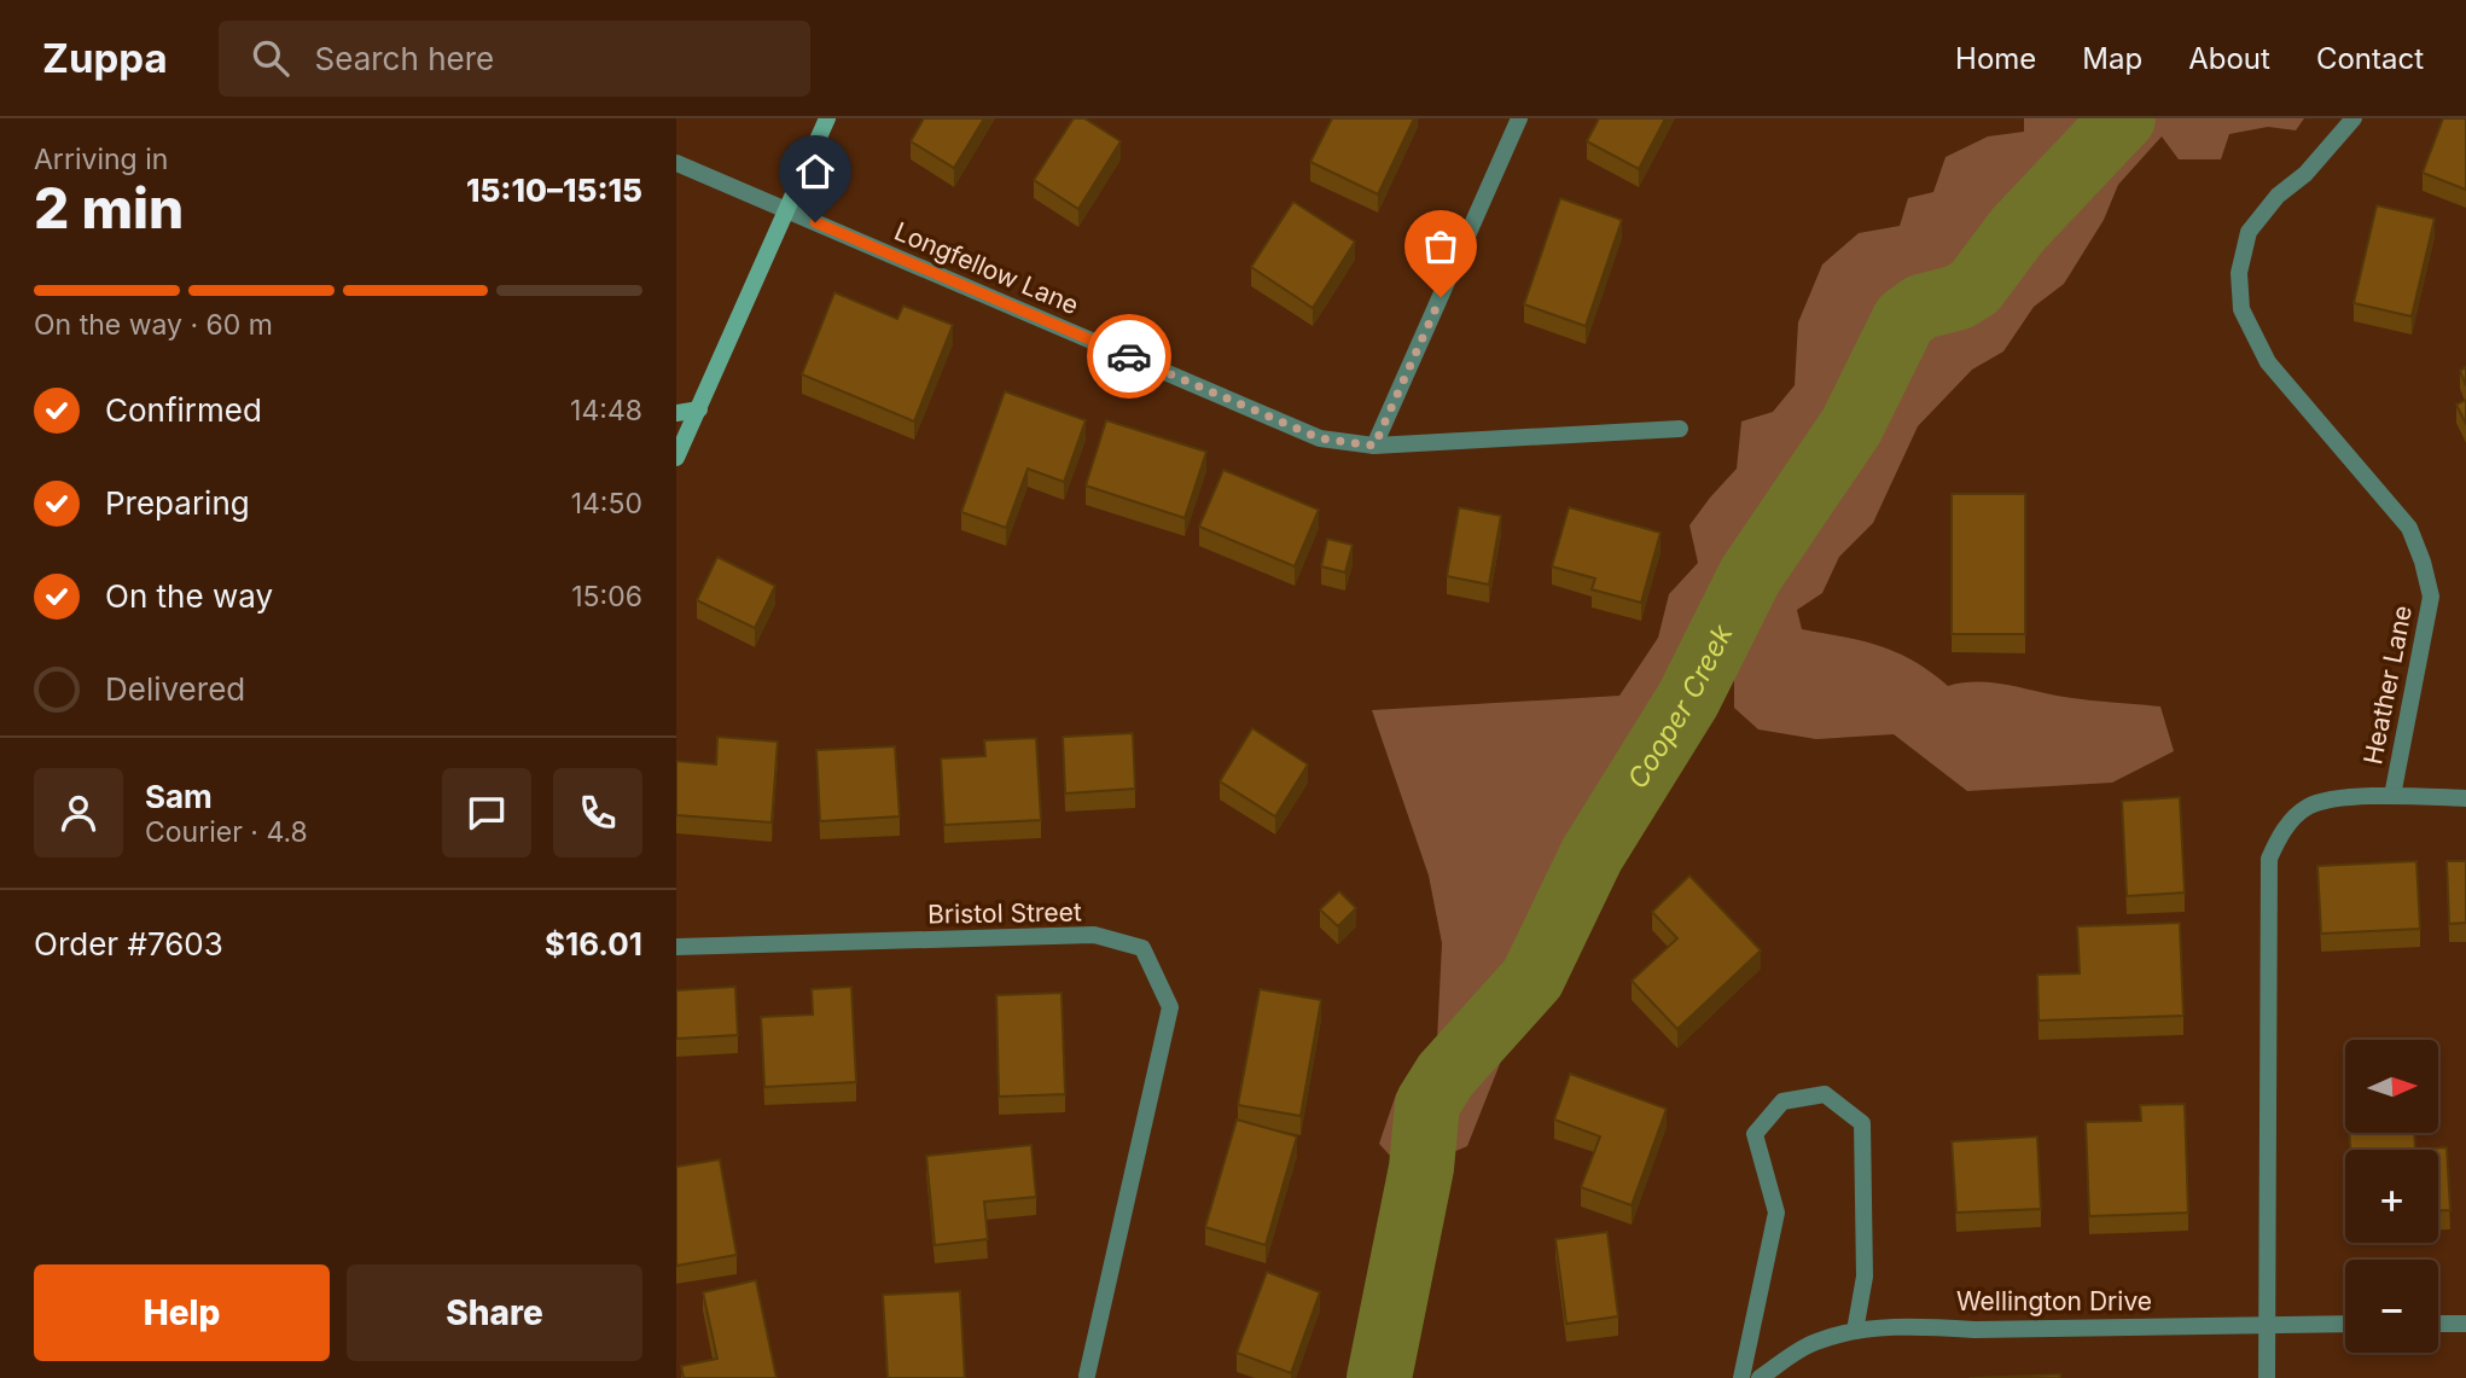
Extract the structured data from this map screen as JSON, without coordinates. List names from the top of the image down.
{
  "streets": {
    "street": [
      "Longfellow Lane",
      "Heather Lane",
      "Bristol Street",
      "Wellington Drive"
    ]
  },
  "crossings": [
    ["Heather Lane", "Wellington Drive"]
  ],
  "water": ["Cooper Creek"],
  "north": "right",
  "page": {
    "header": "Zuppa",
    "search": "Search here",
    "nav": [
      "Home",
      "Map",
      "About",
      "Contact"
    ],
    "heading": ["2 min", "Arriving in", "15:10–15:15"],
    "panel": [
      "Sam",
      "Courier · 4.8",
      "Order #7603",
      "$16.01"
    ],
    "bar": "On the way · 60 m",
    "list": [
      ["Confirmed", "14:48"],
      ["Preparing", "14:50"],
      ["On the way", "15:06"],
      "Delivered"
    ],
    "map_buttons": ["+", "−"],
    "buttons": ["Help", "Share"]
  }
}
